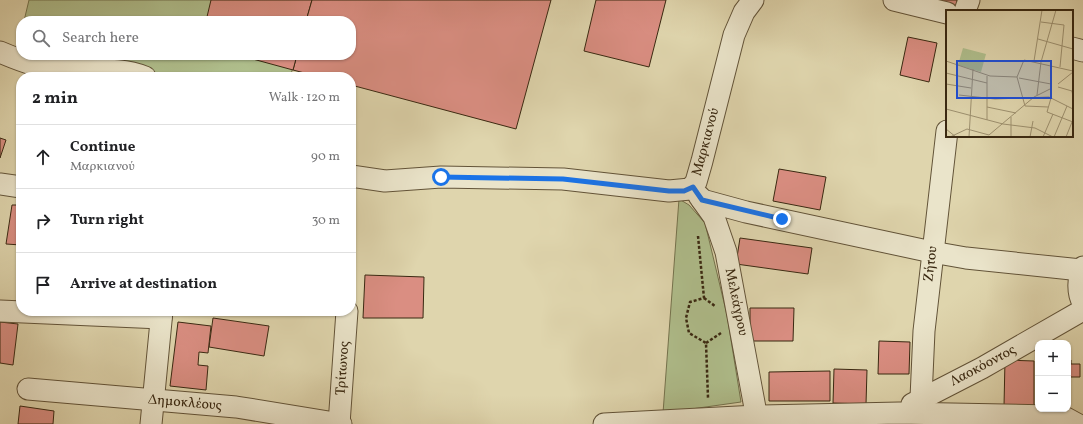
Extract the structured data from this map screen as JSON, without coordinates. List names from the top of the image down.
{
  "streets": {
    "street": [
      "Μαρκιανού",
      "Ζήτου",
      "Μελεάγρου",
      "Λαοκόοντος",
      "Τρίτωνος",
      "Δημοκλέους"
    ]
  },
  "crossings": [
    ["Μαρκιανού", "Μελεάγρου"],
    ["Ζήτου", "Λαοκόοντος"],
    ["Τρίτωνος", "Δημοκλέους"]
  ],
  "page": {
    "search": "Search here",
    "heading": ["2 min", "Walk · 120 m"],
    "list": [
      ["Continue", "Μαρκιανού", "90 m"],
      ["Turn right", "30 m"],
      "Arrive at destination"
    ],
    "map_buttons": ["+", "−"]
  }
}
